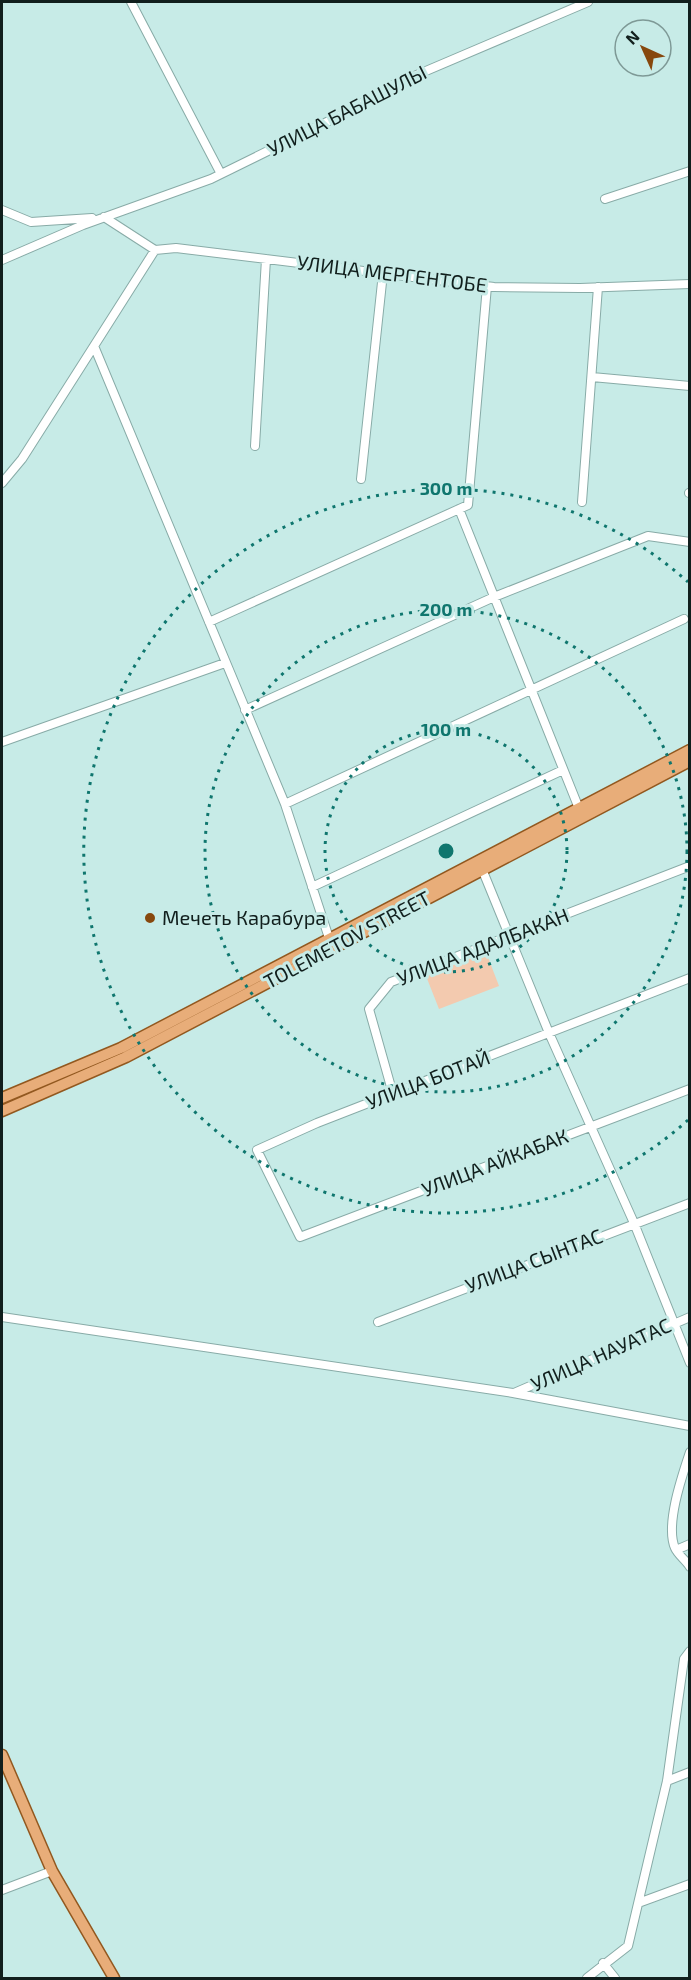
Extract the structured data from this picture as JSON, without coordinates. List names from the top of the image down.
{
  "streets": {
    "main road": ["TOLEMETOV STREET"],
    "street": [
      "УЛИЦА БАБАШУЛЫ",
      "УЛИЦА МЕРГЕНТОБЕ",
      "УЛИЦА АДАЛБАКАН",
      "УЛИЦА БОТАЙ",
      "УЛИЦА АЙКАБАК",
      "УЛИЦА СЫНТАС",
      "УЛИЦА НАУАТАС"
    ]
  },
  "crossings": [
    ["УЛИЦА АДАЛБАКАН", "УЛИЦА БОТАЙ"],
    ["УЛИЦА БОТАЙ", "УЛИЦА АЙКАБАК"]
  ],
  "places": ["Мечеть Карабура"],
  "north": "top left",
  "rings": ["300 m", "200 m", "100 m"]
}
